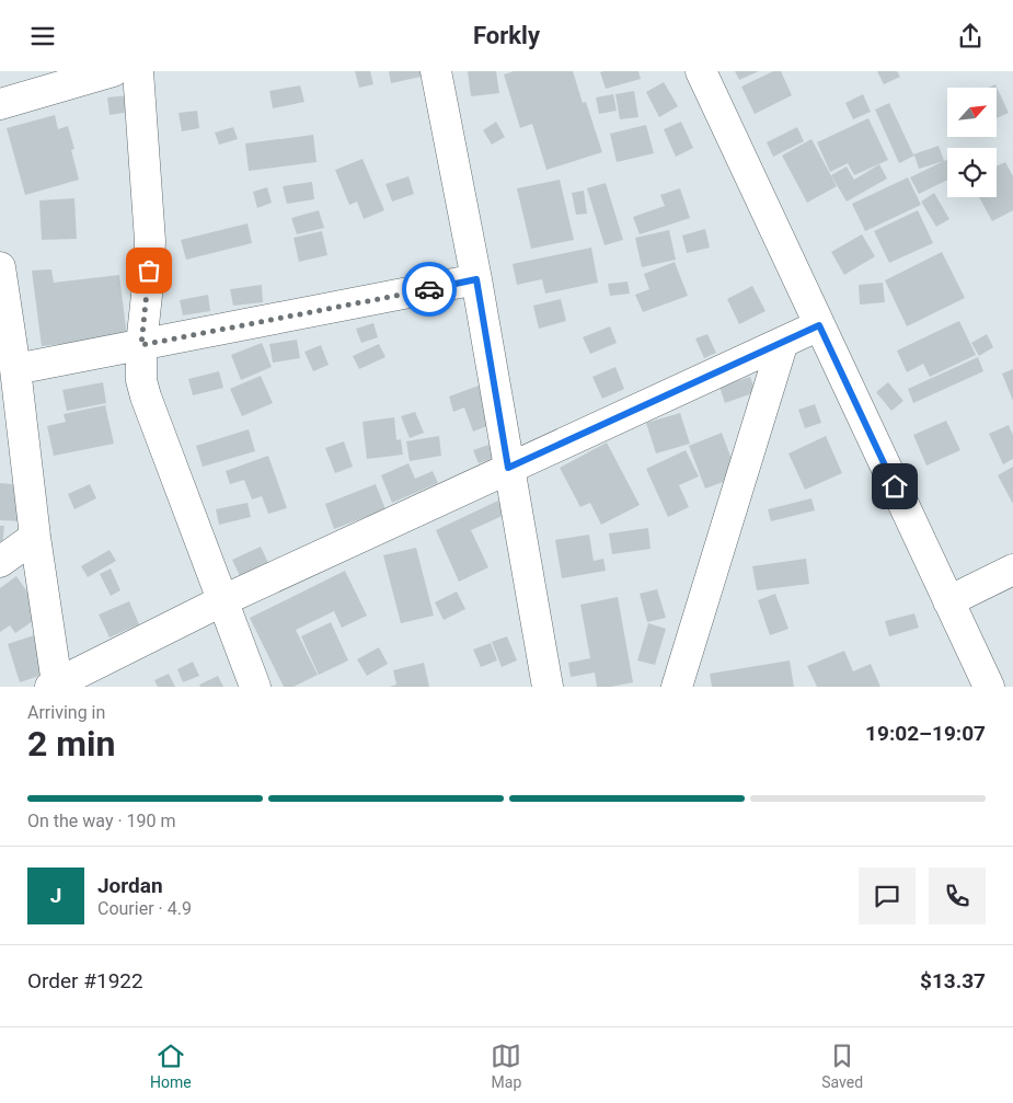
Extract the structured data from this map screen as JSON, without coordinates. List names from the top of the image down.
{
  "north": "top right",
  "page": {
    "header": "Forkly",
    "heading": ["2 min", "Arriving in", "19:02–19:07"],
    "panel": [
      "Jordan",
      "Courier · 4.9",
      "Order #1922",
      "$13.37"
    ],
    "bar": "On the way · 190 m",
    "round": "J",
    "tabs": ["Home", "Map", "Saved"]
  }
}
